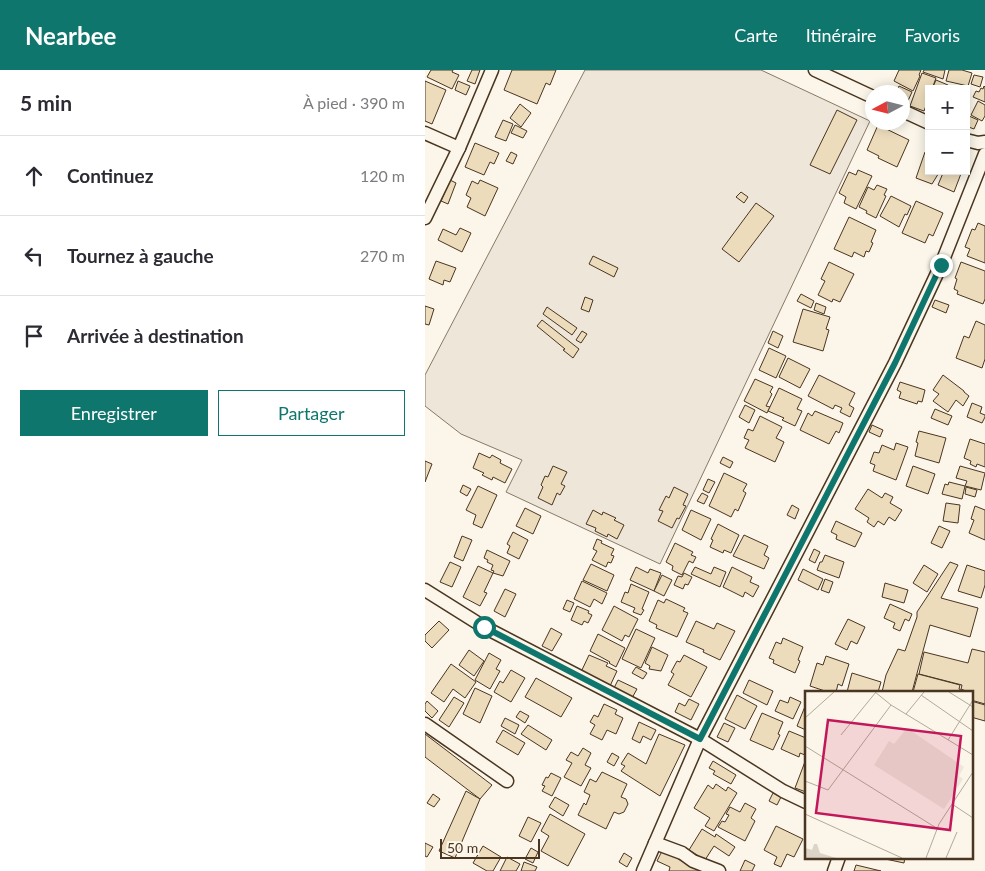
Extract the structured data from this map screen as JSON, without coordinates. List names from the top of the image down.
{
  "scale_bar": "50 m",
  "north": "left",
  "page": {
    "header": "Nearbee",
    "nav": ["Carte", "Itinéraire", "Favoris"],
    "heading": ["5 min", "À pied · 390 m"],
    "map_buttons": ["+", "−"],
    "list": [
      ["Continuez", "120 m"],
      ["Tournez à gauche", "270 m"],
      "Arrivée à destination"
    ],
    "buttons": ["Enregistrer", "Partager"],
    "scale": "50 m"
  }
}
